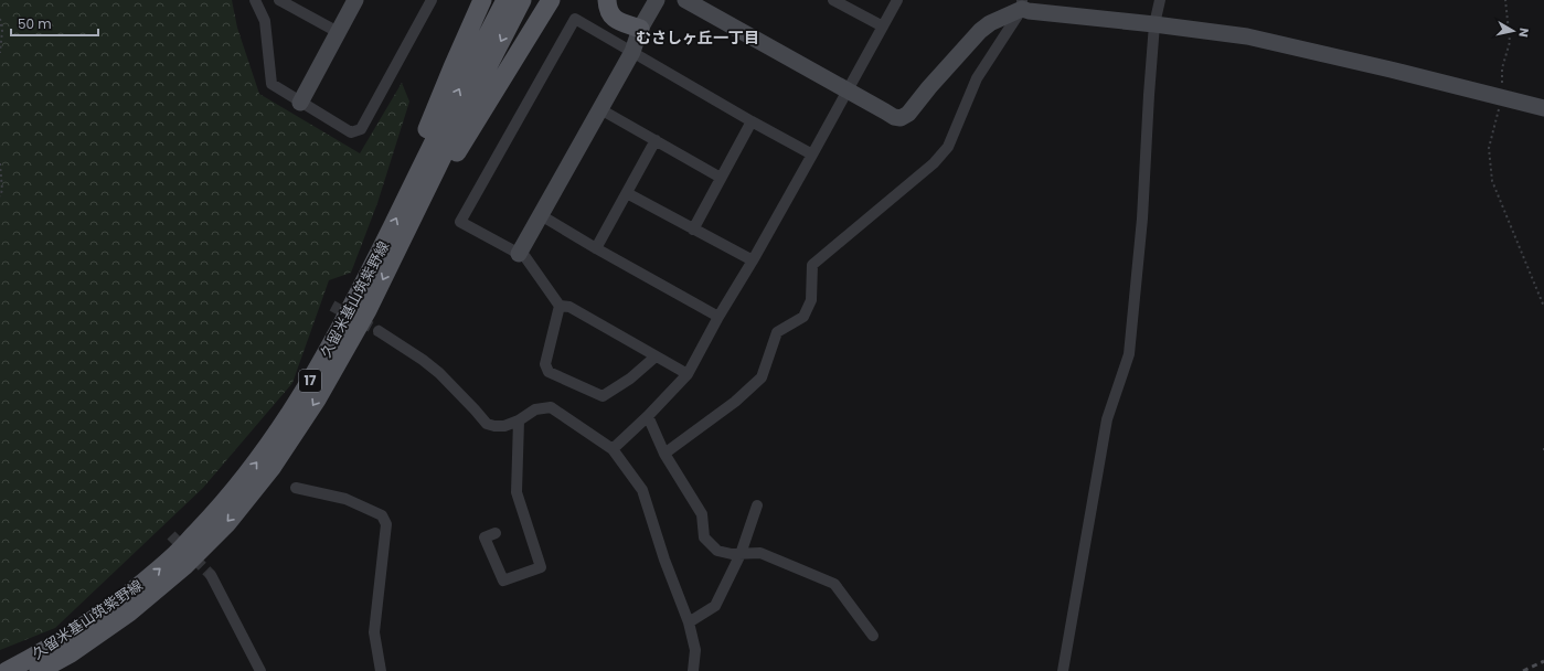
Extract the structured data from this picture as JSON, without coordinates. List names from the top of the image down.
{
  "streets": {
    "main road": ["久留米基山筑紫野線", "17"]
  },
  "districts": ["むさしヶ丘一丁目"],
  "scale_bar": "50 m",
  "north": "right"
}
